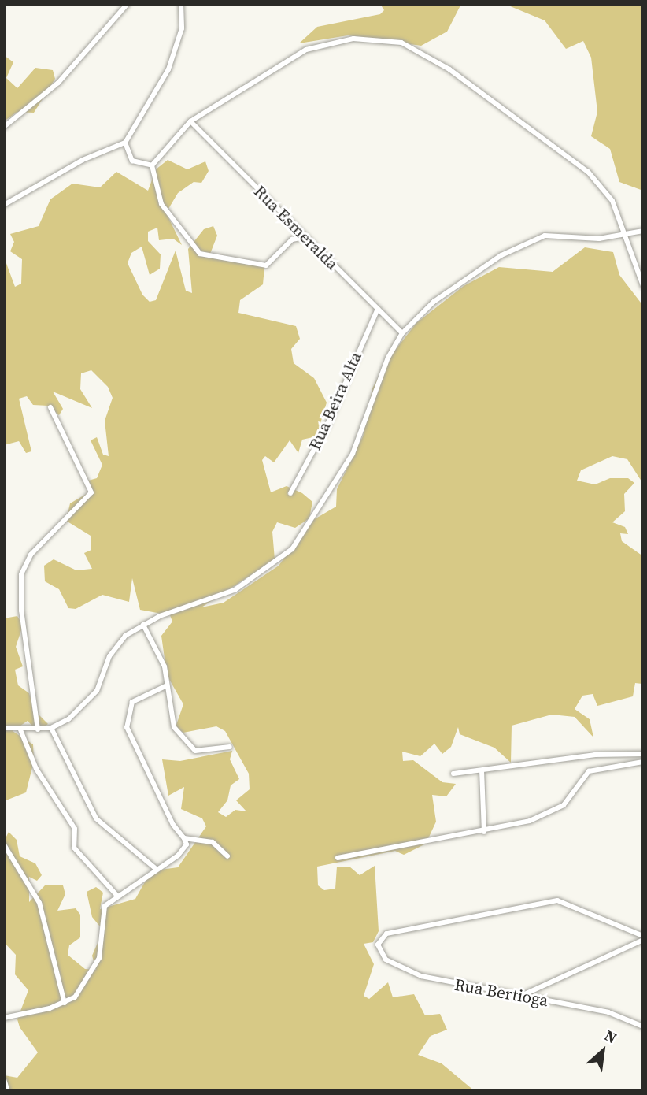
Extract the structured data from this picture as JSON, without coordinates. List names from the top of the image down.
{
  "streets": {
    "street": ["Rua Esmeralda", "Rua Beira Alta", "Rua Bertioga"]
  },
  "crossings": [
    ["Rua Esmeralda", "Rua Beira Alta"]
  ],
  "north": "top right"
}
